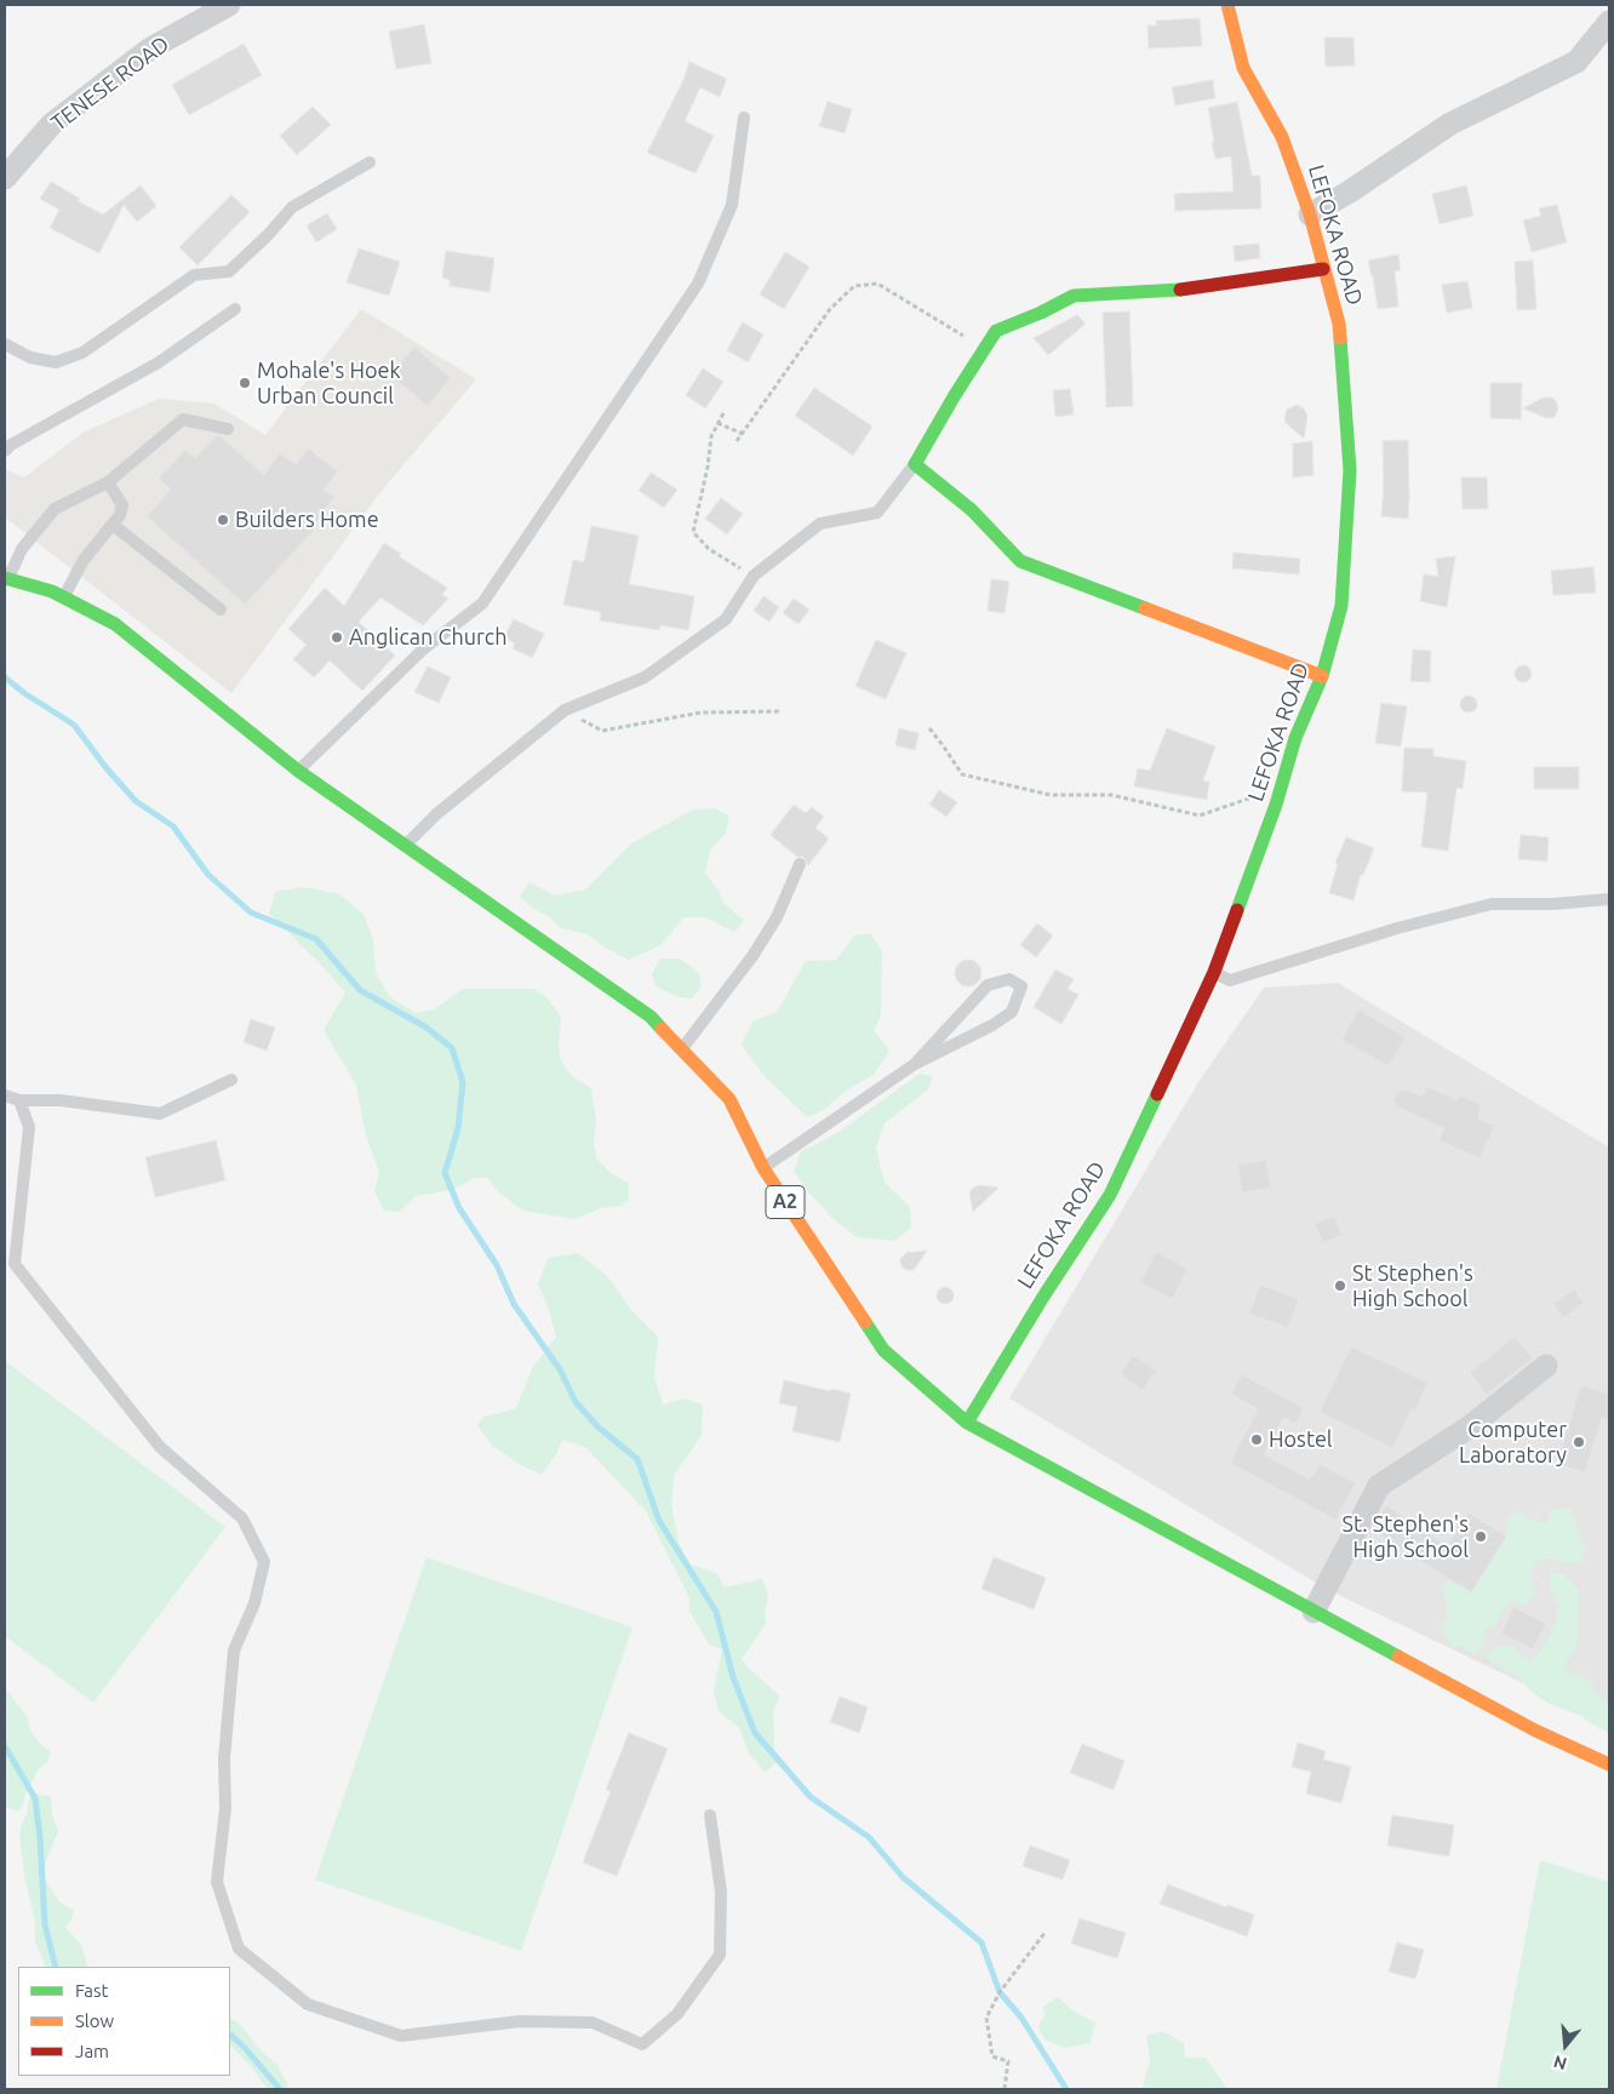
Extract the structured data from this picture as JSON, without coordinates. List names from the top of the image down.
{
  "streets": {
    "street": ["TENESE ROAD", "LEFOKA ROAD", "A2"]
  },
  "crossings": [
    ["LEFOKA ROAD", "A2"]
  ],
  "places": [
    "Mohale's Hoek Urban Council",
    "Builders Home",
    "Anglican Church",
    "St Stephen's High School",
    "Hostel",
    "Computer Laboratory",
    "St. Stephen's High School"
  ],
  "legend": ["Fast", "Slow", "Jam"],
  "north": "bottom"
}
